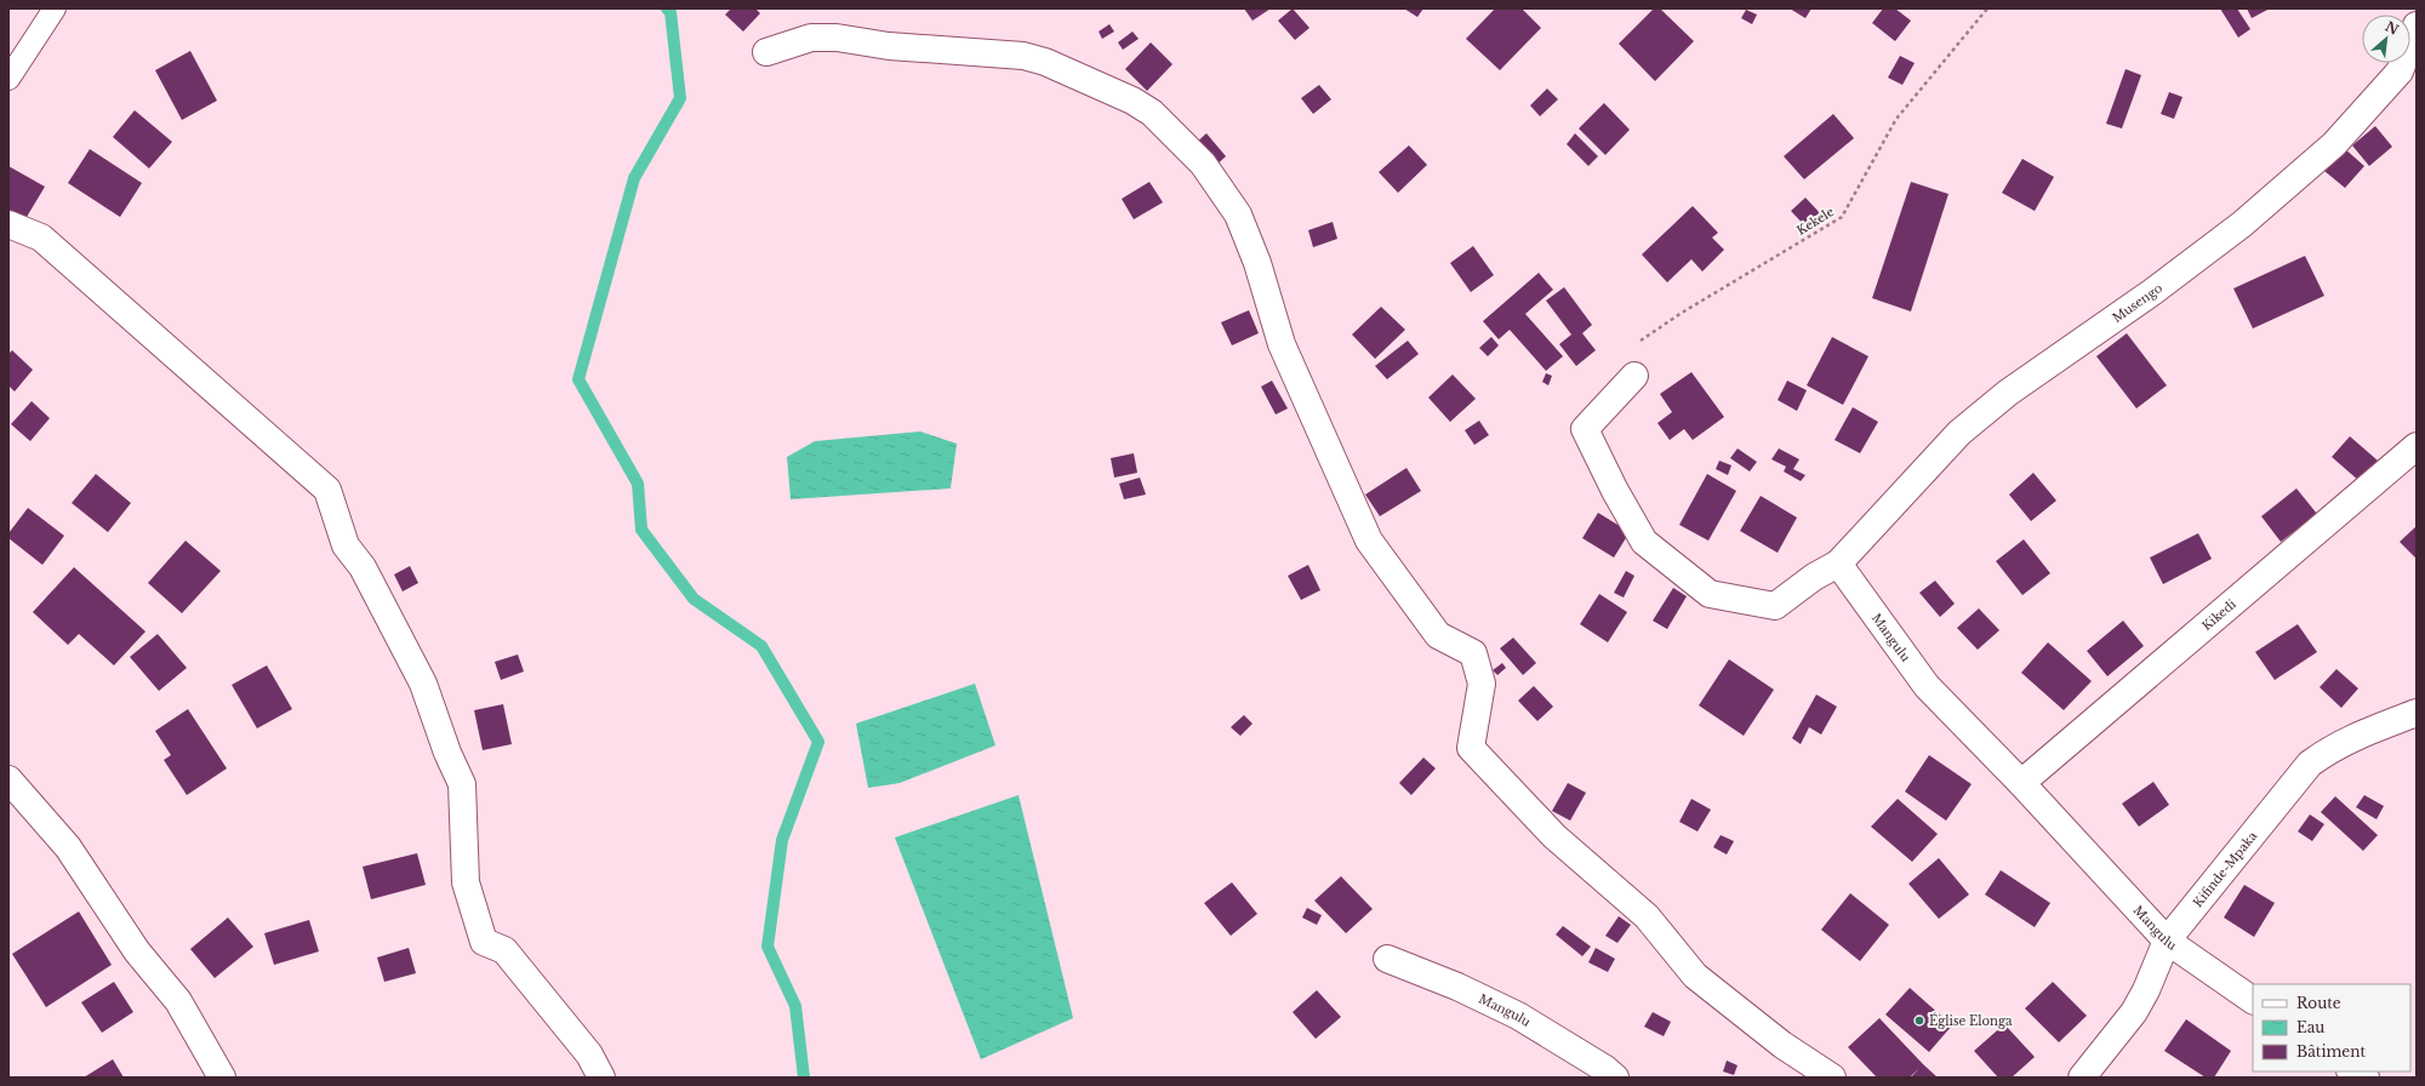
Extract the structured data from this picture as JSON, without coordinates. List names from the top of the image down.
{
  "streets": {
    "street": [
      "Musengo",
      "Kikedi",
      "Mangulu",
      "Kifinde-Mpaka"
    ],
    "path": ["Kekele"]
  },
  "crossings": [
    ["Musengo", "Mangulu"],
    ["Kikedi", "Mangulu"],
    ["Mangulu", "Kifinde-Mpaka"]
  ],
  "places": ["Église Elonga"],
  "legend": ["Route", "Eau", "Bâtiment"],
  "north": "top right"
}
